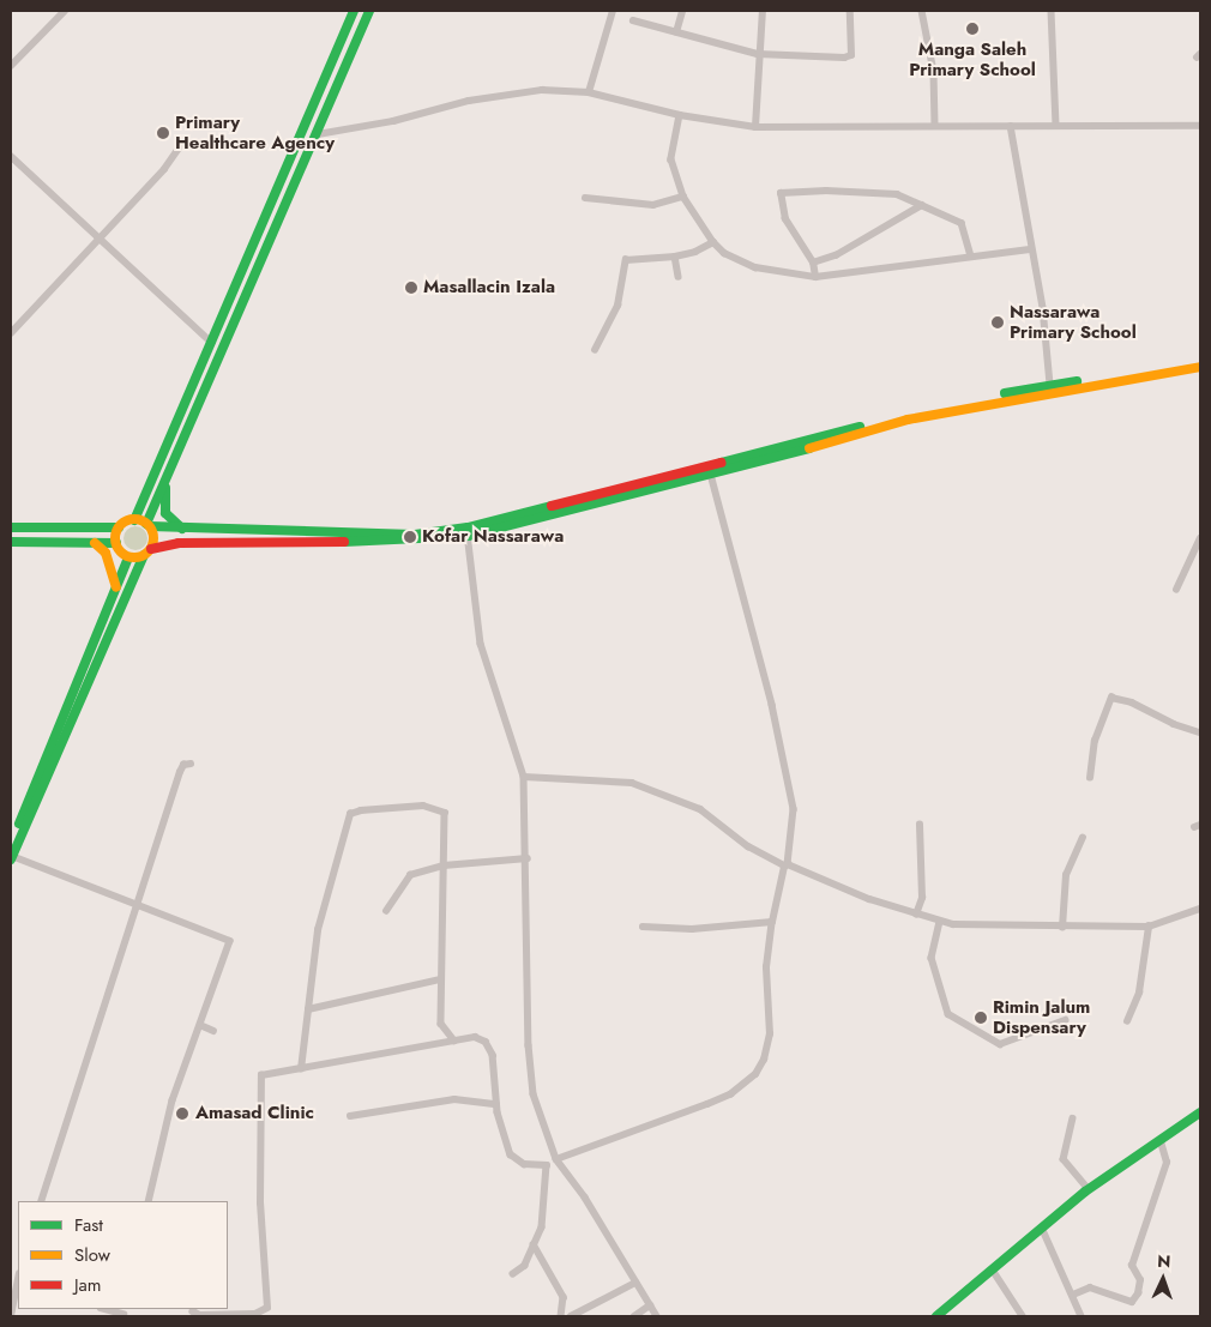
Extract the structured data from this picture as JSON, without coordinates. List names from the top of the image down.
{
  "places": [
    "Manga Saleh Primary School",
    "Primary Healthcare Agency",
    "Masallacin Izala",
    "Nassarawa Primary School",
    "Kofar Nassarawa",
    "Rimin Jalum Dispensary",
    "Amasad Clinic"
  ],
  "legend": ["Fast", "Slow", "Jam"],
  "north": "top"
}
